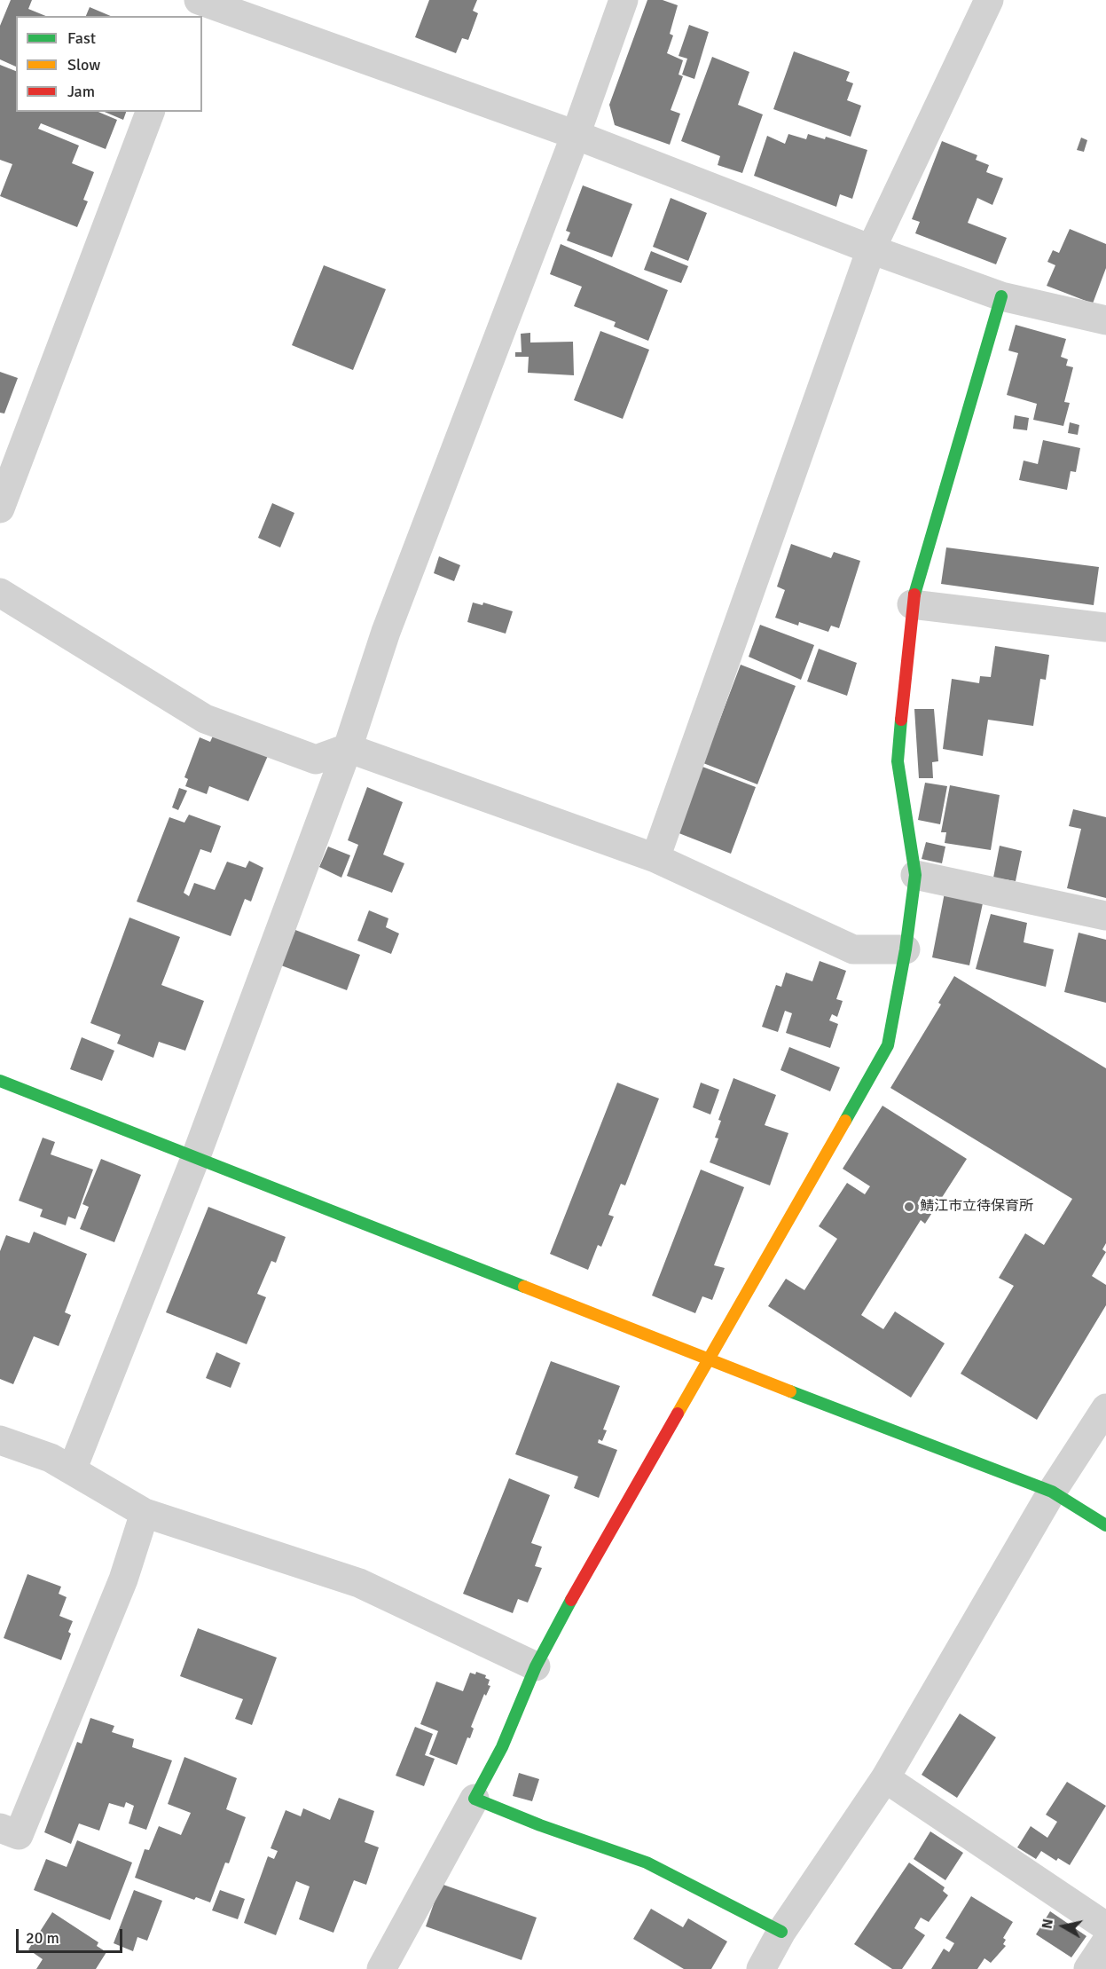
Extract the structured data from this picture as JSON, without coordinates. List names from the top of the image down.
{
  "places": ["鯖江市立待保育所"],
  "legend": ["Fast", "Slow", "Jam"],
  "scale_bar": "20 m",
  "north": "left"
}
